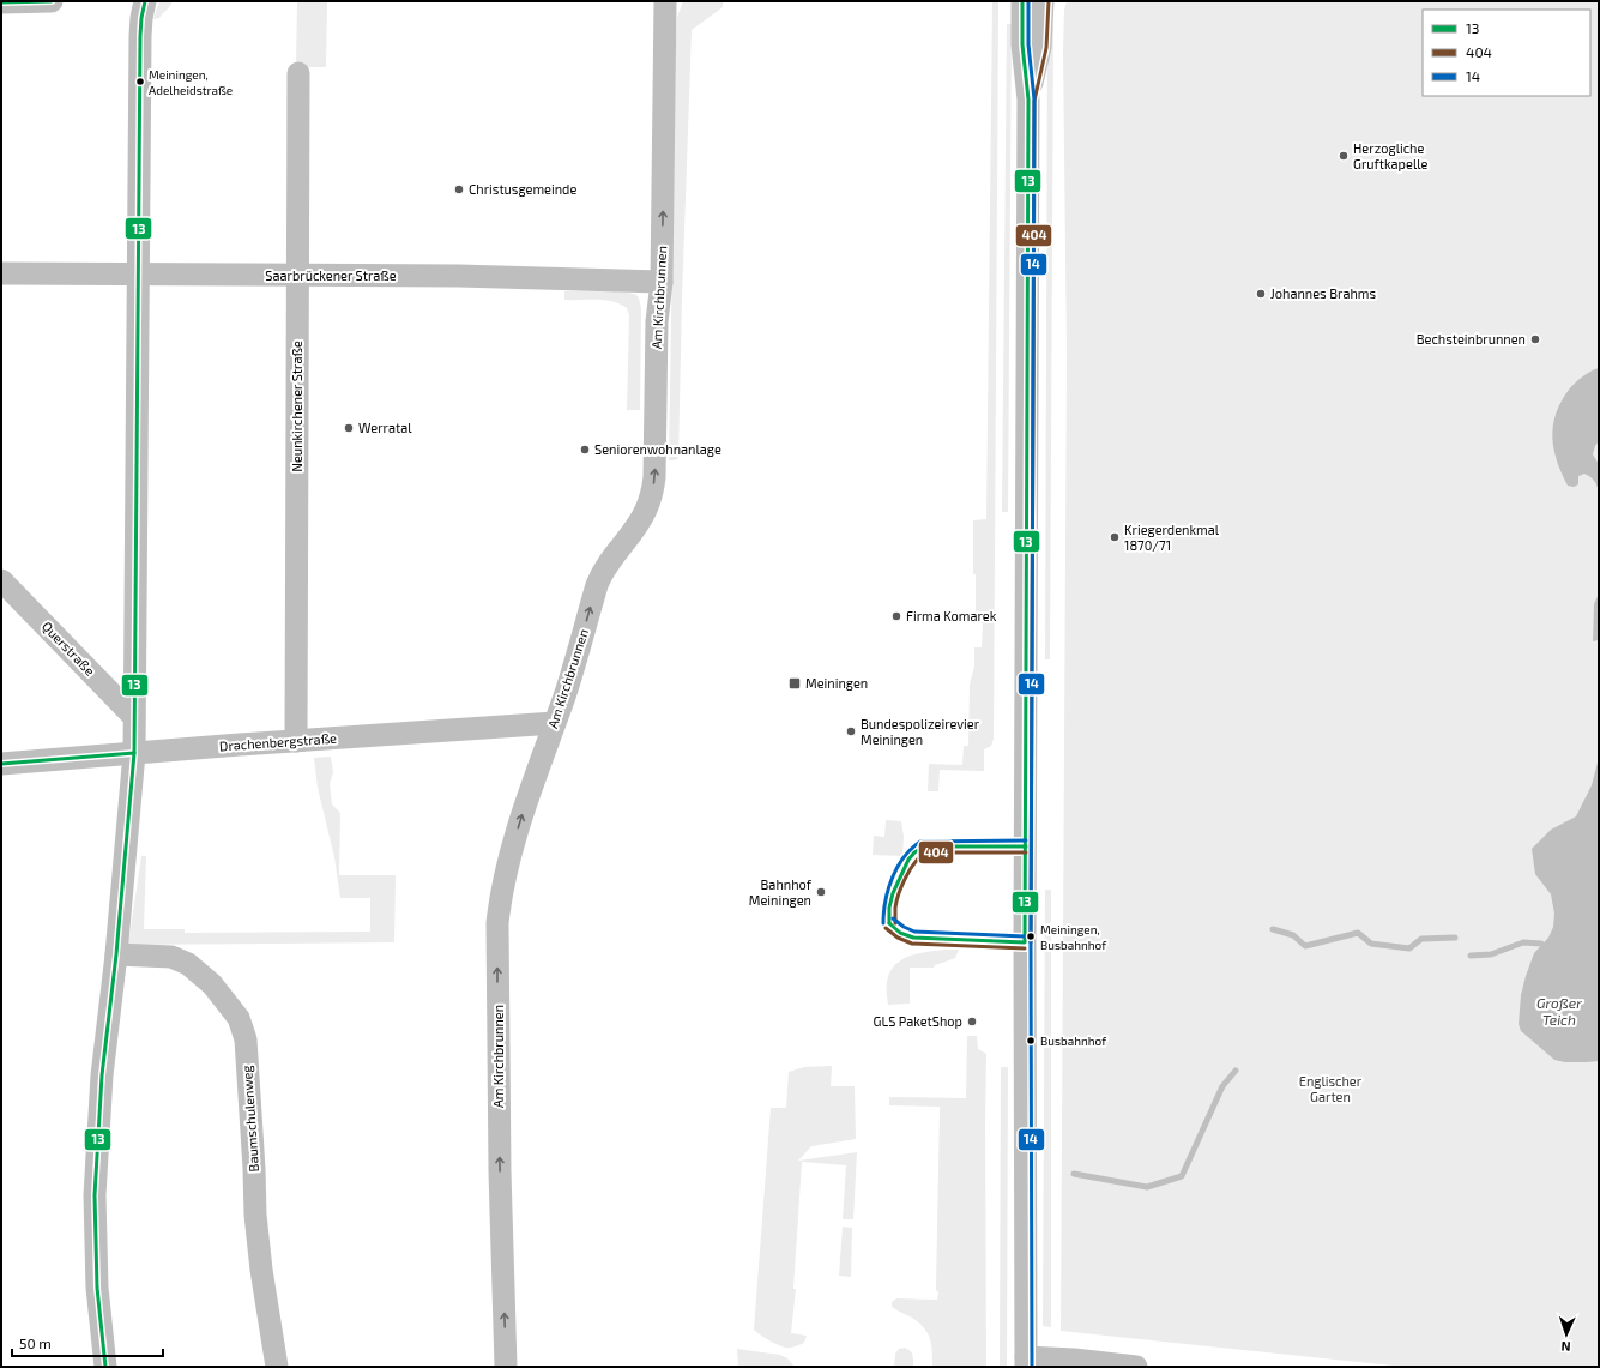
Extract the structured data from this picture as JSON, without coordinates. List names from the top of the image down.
{
  "streets": {
    "street": [
      "Saarbrückener Straße",
      "Am Kirchbrunnen",
      "Neunkirchener Straße",
      "Querstraße",
      "Drachenbergstraße",
      "Baumschulenweg"
    ]
  },
  "crossings": [
    ["Saarbrückener Straße", "Am Kirchbrunnen"],
    ["Saarbrückener Straße", "Neunkirchener Straße"],
    ["Am Kirchbrunnen", "Drachenbergstraße"],
    ["Neunkirchener Straße", "Drachenbergstraße"]
  ],
  "one_way": ["Am Kirchbrunnen"],
  "water": ["Großer Teich"],
  "parks": ["Englischer Garten"],
  "places": {
    "other": [
      "Meiningen, Adelheidstraße",
      "Herzogliche Gruftkapelle",
      "Christusgemeinde",
      "Johannes Brahms",
      "Bechsteinbrunnen",
      "Werratal",
      "Seniorenwohnanlage",
      "Kriegerdenkmal 1870/71",
      "Firma Komarek",
      "Bundespolizeirevier Meiningen",
      "Bahnhof Meiningen",
      "Meiningen, Busbahnhof",
      "GLS PaketShop",
      "Busbahnhof"
    ],
    "transit": ["Meiningen"]
  },
  "lines": ["transit line 13", "transit line 404", "transit line 14"],
  "legend": ["13", "404", "14"],
  "scale_bar": "50 m",
  "north": "bottom"
}
